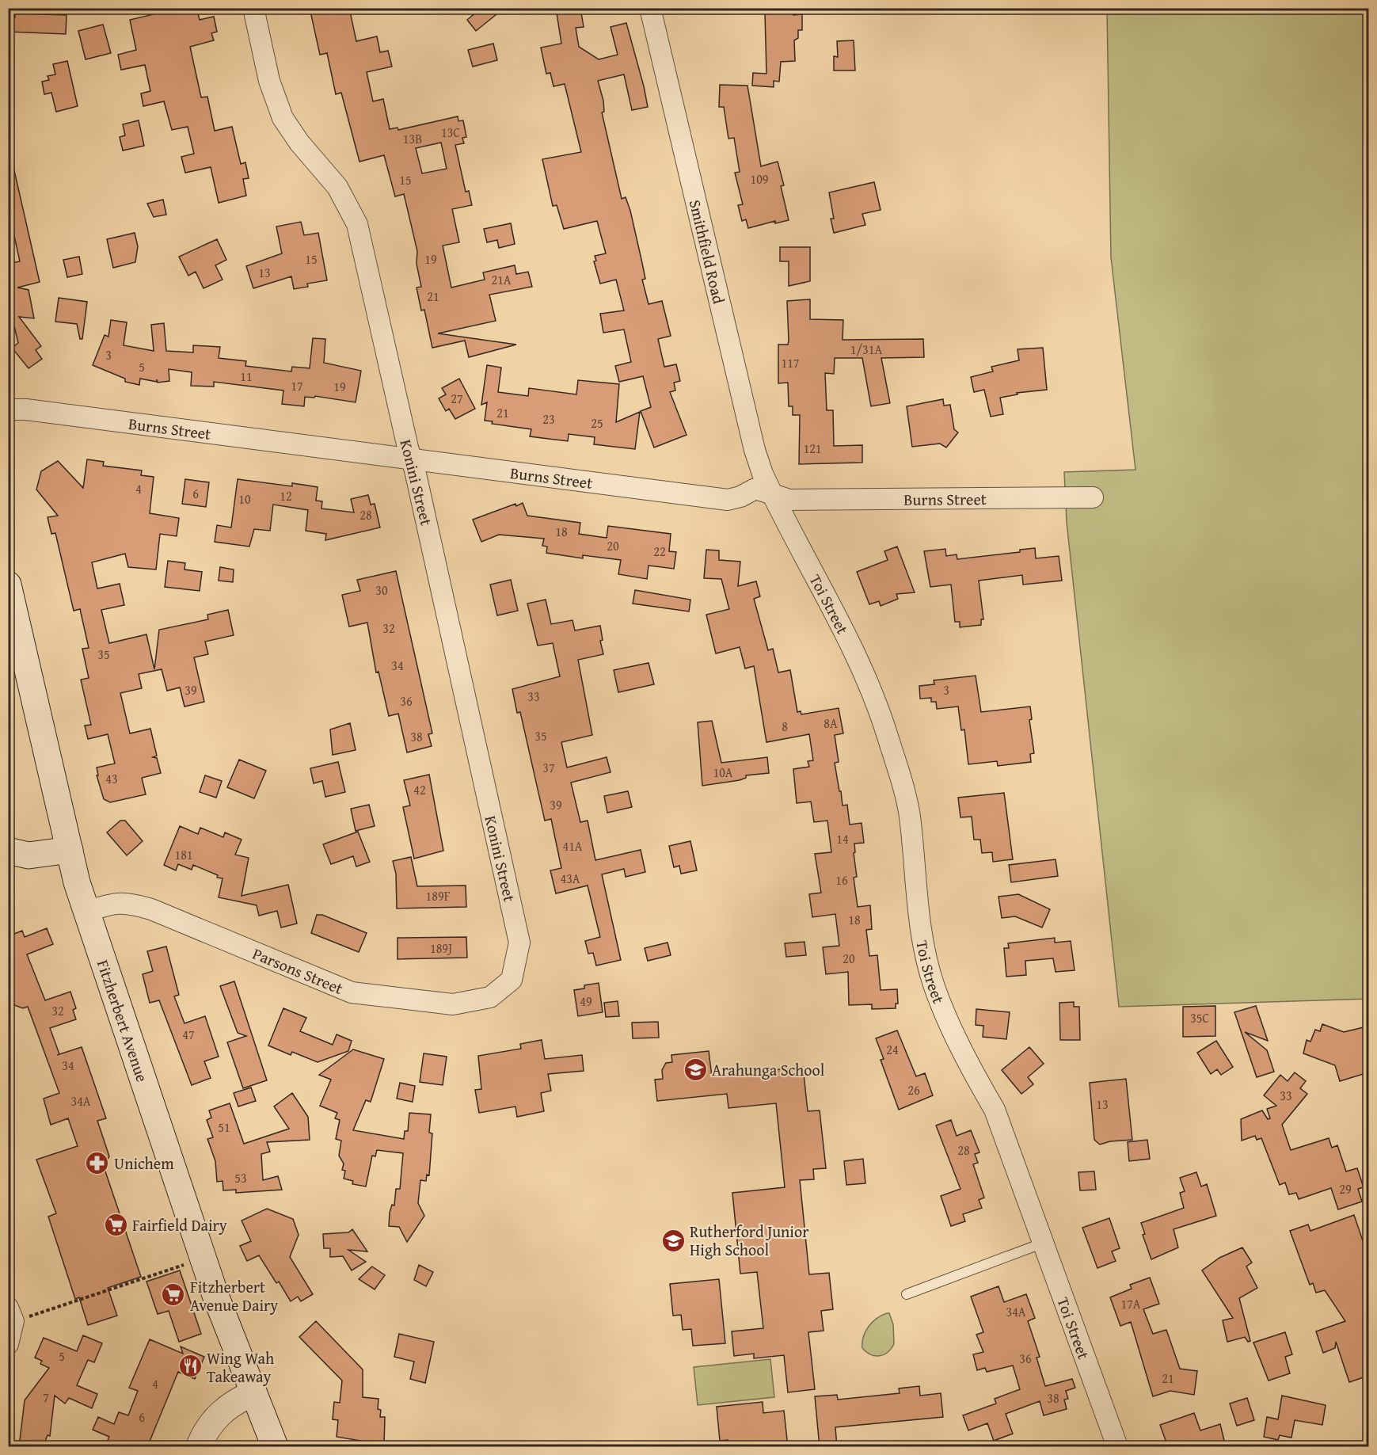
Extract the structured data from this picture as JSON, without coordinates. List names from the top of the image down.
{
  "streets": {
    "main road": ["Fitzherbert Avenue"],
    "street": [
      "Smithfield Road",
      "Burns Street",
      "Konini Street",
      "Toi Street",
      "Parsons Street"
    ]
  },
  "crossings": [
    ["Smithfield Road", "Burns Street"],
    ["Smithfield Road", "Toi Street"],
    ["Burns Street", "Konini Street"],
    ["Burns Street", "Toi Street"],
    ["Konini Street", "Parsons Street"],
    ["Parsons Street", "Fitzherbert Avenue"]
  ],
  "places": {
    "school or university": ["Arahunga School", "Rutherford Junior High School"],
    "pharmacy": ["Unichem"],
    "supermarket": ["Fairfield Dairy", "Fitzherbert Avenue Dairy"],
    "restaurant": ["Wing Wah Takeaway"]
  },
  "house_numbers": [
    "13C",
    "13B",
    "109",
    "15",
    "15",
    "19",
    "13",
    "21A",
    "21",
    "1/31A",
    "3",
    "117",
    "5",
    "11",
    "17",
    "19",
    "27",
    "21",
    "23",
    "25",
    "121",
    "4",
    "6",
    "12",
    "10",
    "28",
    "18",
    "20",
    "22",
    "30",
    "32",
    "35",
    "34",
    "39",
    "3",
    "33",
    "36",
    "8A",
    "8",
    "35",
    "38",
    "37",
    "10A",
    "43",
    "42",
    "39",
    "14",
    "41A",
    "181",
    "43A",
    "16",
    "189F",
    "18",
    "189J",
    "20",
    "49",
    "32",
    "35C",
    "47",
    "24",
    "34",
    "26",
    "33",
    "34A",
    "13",
    "51",
    "28",
    "53",
    "29",
    "17A",
    "34A",
    "5",
    "36",
    "21",
    "4",
    "7",
    "38",
    "6"
  ]
}
